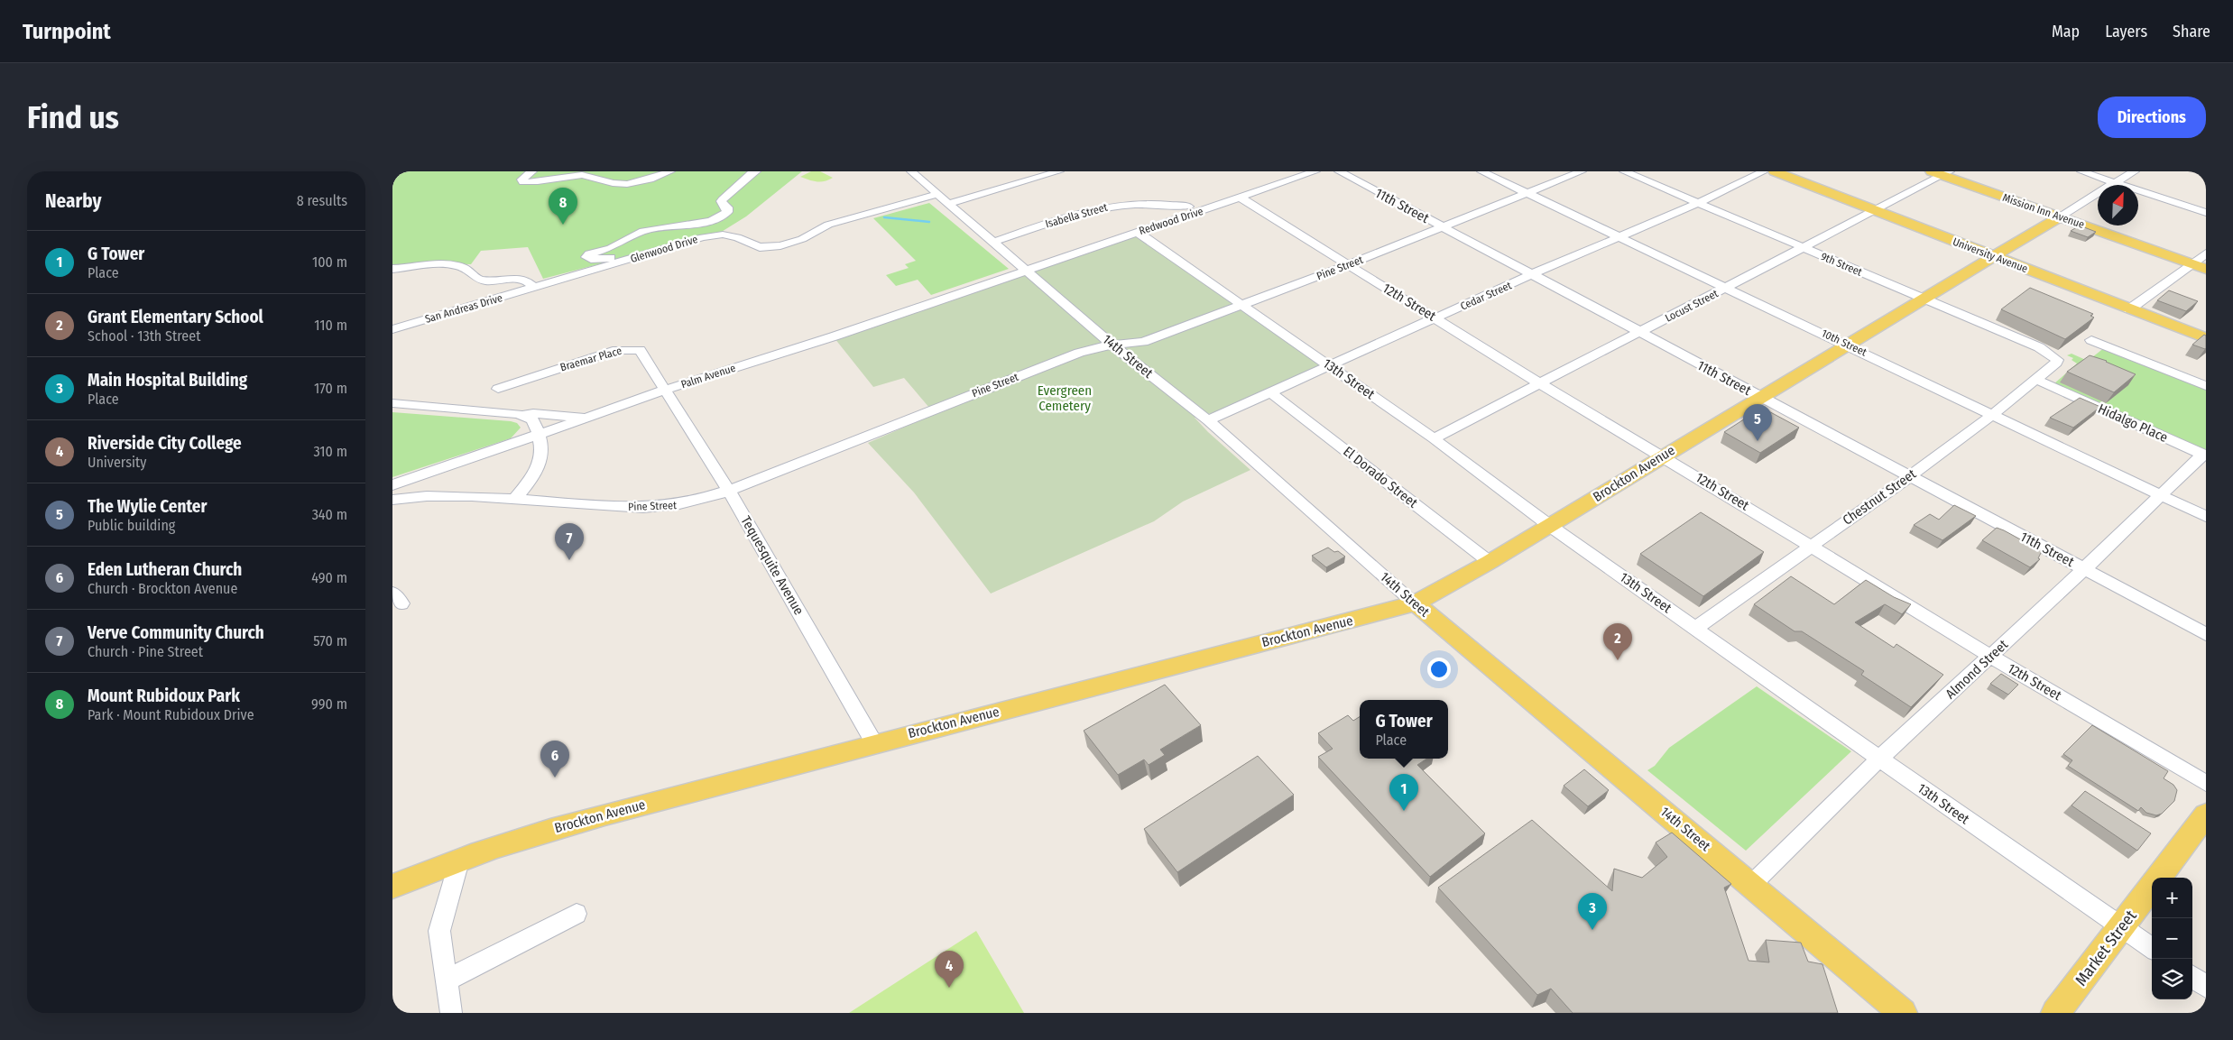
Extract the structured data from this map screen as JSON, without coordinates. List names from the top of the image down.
{
  "streets": {
    "main road": [
      "Mission Inn Avenue",
      "University Avenue",
      "14th Street",
      "Brockton Avenue",
      "Market Street"
    ],
    "street": [
      "11th Street",
      "Isabella Street",
      "Redwood Drive",
      "Glenwood Drive",
      "9th Street",
      "Pine Street",
      "Cedar Street",
      "12th Street",
      "Locust Street",
      "San Andreas Drive",
      "10th Street",
      "Braemar Place",
      "Palm Avenue",
      "13th Street",
      "Hidalgo Place",
      "El Dorado Street",
      "Chestnut Street",
      "Tequesquite Avenue",
      "Almond Street"
    ]
  },
  "crossings": [
    ["11th Street", "Pine Street"],
    ["11th Street", "Cedar Street"],
    ["11th Street", "Locust Street"],
    ["11th Street", "Brockton Avenue"],
    ["11th Street", "Chestnut Street"],
    ["11th Street", "Almond Street"],
    ["Mission Inn Avenue", "Locust Street"],
    ["Mission Inn Avenue", "Brockton Avenue"],
    ["Isabella Street", "14th Street"],
    ["Redwood Drive", "12th Street"],
    ["Redwood Drive", "14th Street"],
    ["Redwood Drive", "Palm Avenue"],
    ["Redwood Drive", "13th Street"],
    ["Glenwood Drive", "San Andreas Drive"],
    ["Glenwood Drive", "14th Street"],
    ["University Avenue", "Locust Street"],
    ["University Avenue", "Brockton Avenue"],
    ["9th Street", "Cedar Street"],
    ["9th Street", "Locust Street"],
    ["9th Street", "Brockton Avenue"],
    ["9th Street", "Chestnut Street"],
    ["Pine Street", "12th Street"],
    ["Pine Street", "10th Street"],
    ["Pine Street", "14th Street"],
    ["Pine Street", "13th Street"],
    ["Pine Street", "Tequesquite Avenue"],
    ["Cedar Street", "12th Street"],
    ["Cedar Street", "10th Street"],
    ["Cedar Street", "14th Street"],
    ["Cedar Street", "13th Street"],
    ["Cedar Street", "El Dorado Street"],
    ["12th Street", "Locust Street"],
    ["12th Street", "Brockton Avenue"],
    ["12th Street", "Chestnut Street"],
    ["12th Street", "Almond Street"],
    ["Locust Street", "10th Street"],
    ["Locust Street", "13th Street"],
    ["10th Street", "Brockton Avenue"],
    ["10th Street", "Chestnut Street"],
    ["10th Street", "Almond Street"],
    ["14th Street", "Palm Avenue"],
    ["14th Street", "Brockton Avenue"],
    ["14th Street", "Almond Street"],
    ["Braemar Place", "Palm Avenue"],
    ["Braemar Place", "Tequesquite Avenue"],
    ["Palm Avenue", "Tequesquite Avenue"],
    ["13th Street", "Brockton Avenue"],
    ["13th Street", "Chestnut Street"],
    ["13th Street", "Almond Street"],
    ["13th Street", "Market Street"],
    ["Hidalgo Place", "Chestnut Street"],
    ["Hidalgo Place", "Almond Street"],
    ["Brockton Avenue", "El Dorado Street"],
    ["Brockton Avenue", "Tequesquite Avenue"]
  ],
  "parks": ["Evergreen Cemetery"],
  "north": "top right",
  "page": {
    "header": "Turnpoint",
    "nav": ["Map", "Layers", "Share"],
    "buttons": "Directions",
    "title": "Find us",
    "heading": ["Nearby", "8 results"],
    "pins": [
      "8",
      "5",
      "7",
      "2",
      "6",
      "1",
      "3",
      "4"
    ],
    "list": [
      {
        "mark": "1",
        "name": "G Tower",
        "note": "Place",
        "value": "100 m"
      },
      {
        "mark": "2",
        "name": "Grant Elementary School",
        "note": "School · 13th Street",
        "value": "110 m"
      },
      {
        "mark": "3",
        "name": "Main Hospital Building",
        "note": "Place",
        "value": "170 m"
      },
      {
        "mark": "4",
        "name": "Riverside City College",
        "note": "University",
        "value": "310 m"
      },
      {
        "mark": "5",
        "name": "The Wylie Center",
        "note": "Public building",
        "value": "340 m"
      },
      {
        "mark": "6",
        "name": "Eden Lutheran Church",
        "note": "Church · Brockton Avenue",
        "value": "490 m"
      },
      {
        "mark": "7",
        "name": "Verve Community Church",
        "note": "Church · Pine Street",
        "value": "570 m"
      },
      {
        "mark": "8",
        "name": "Mount Rubidoux Park",
        "note": "Park · Mount Rubidoux Drive",
        "value": "990 m"
      }
    ],
    "popup": ["G Tower", "Place"],
    "map_buttons": ["+", "−"]
  }
}
